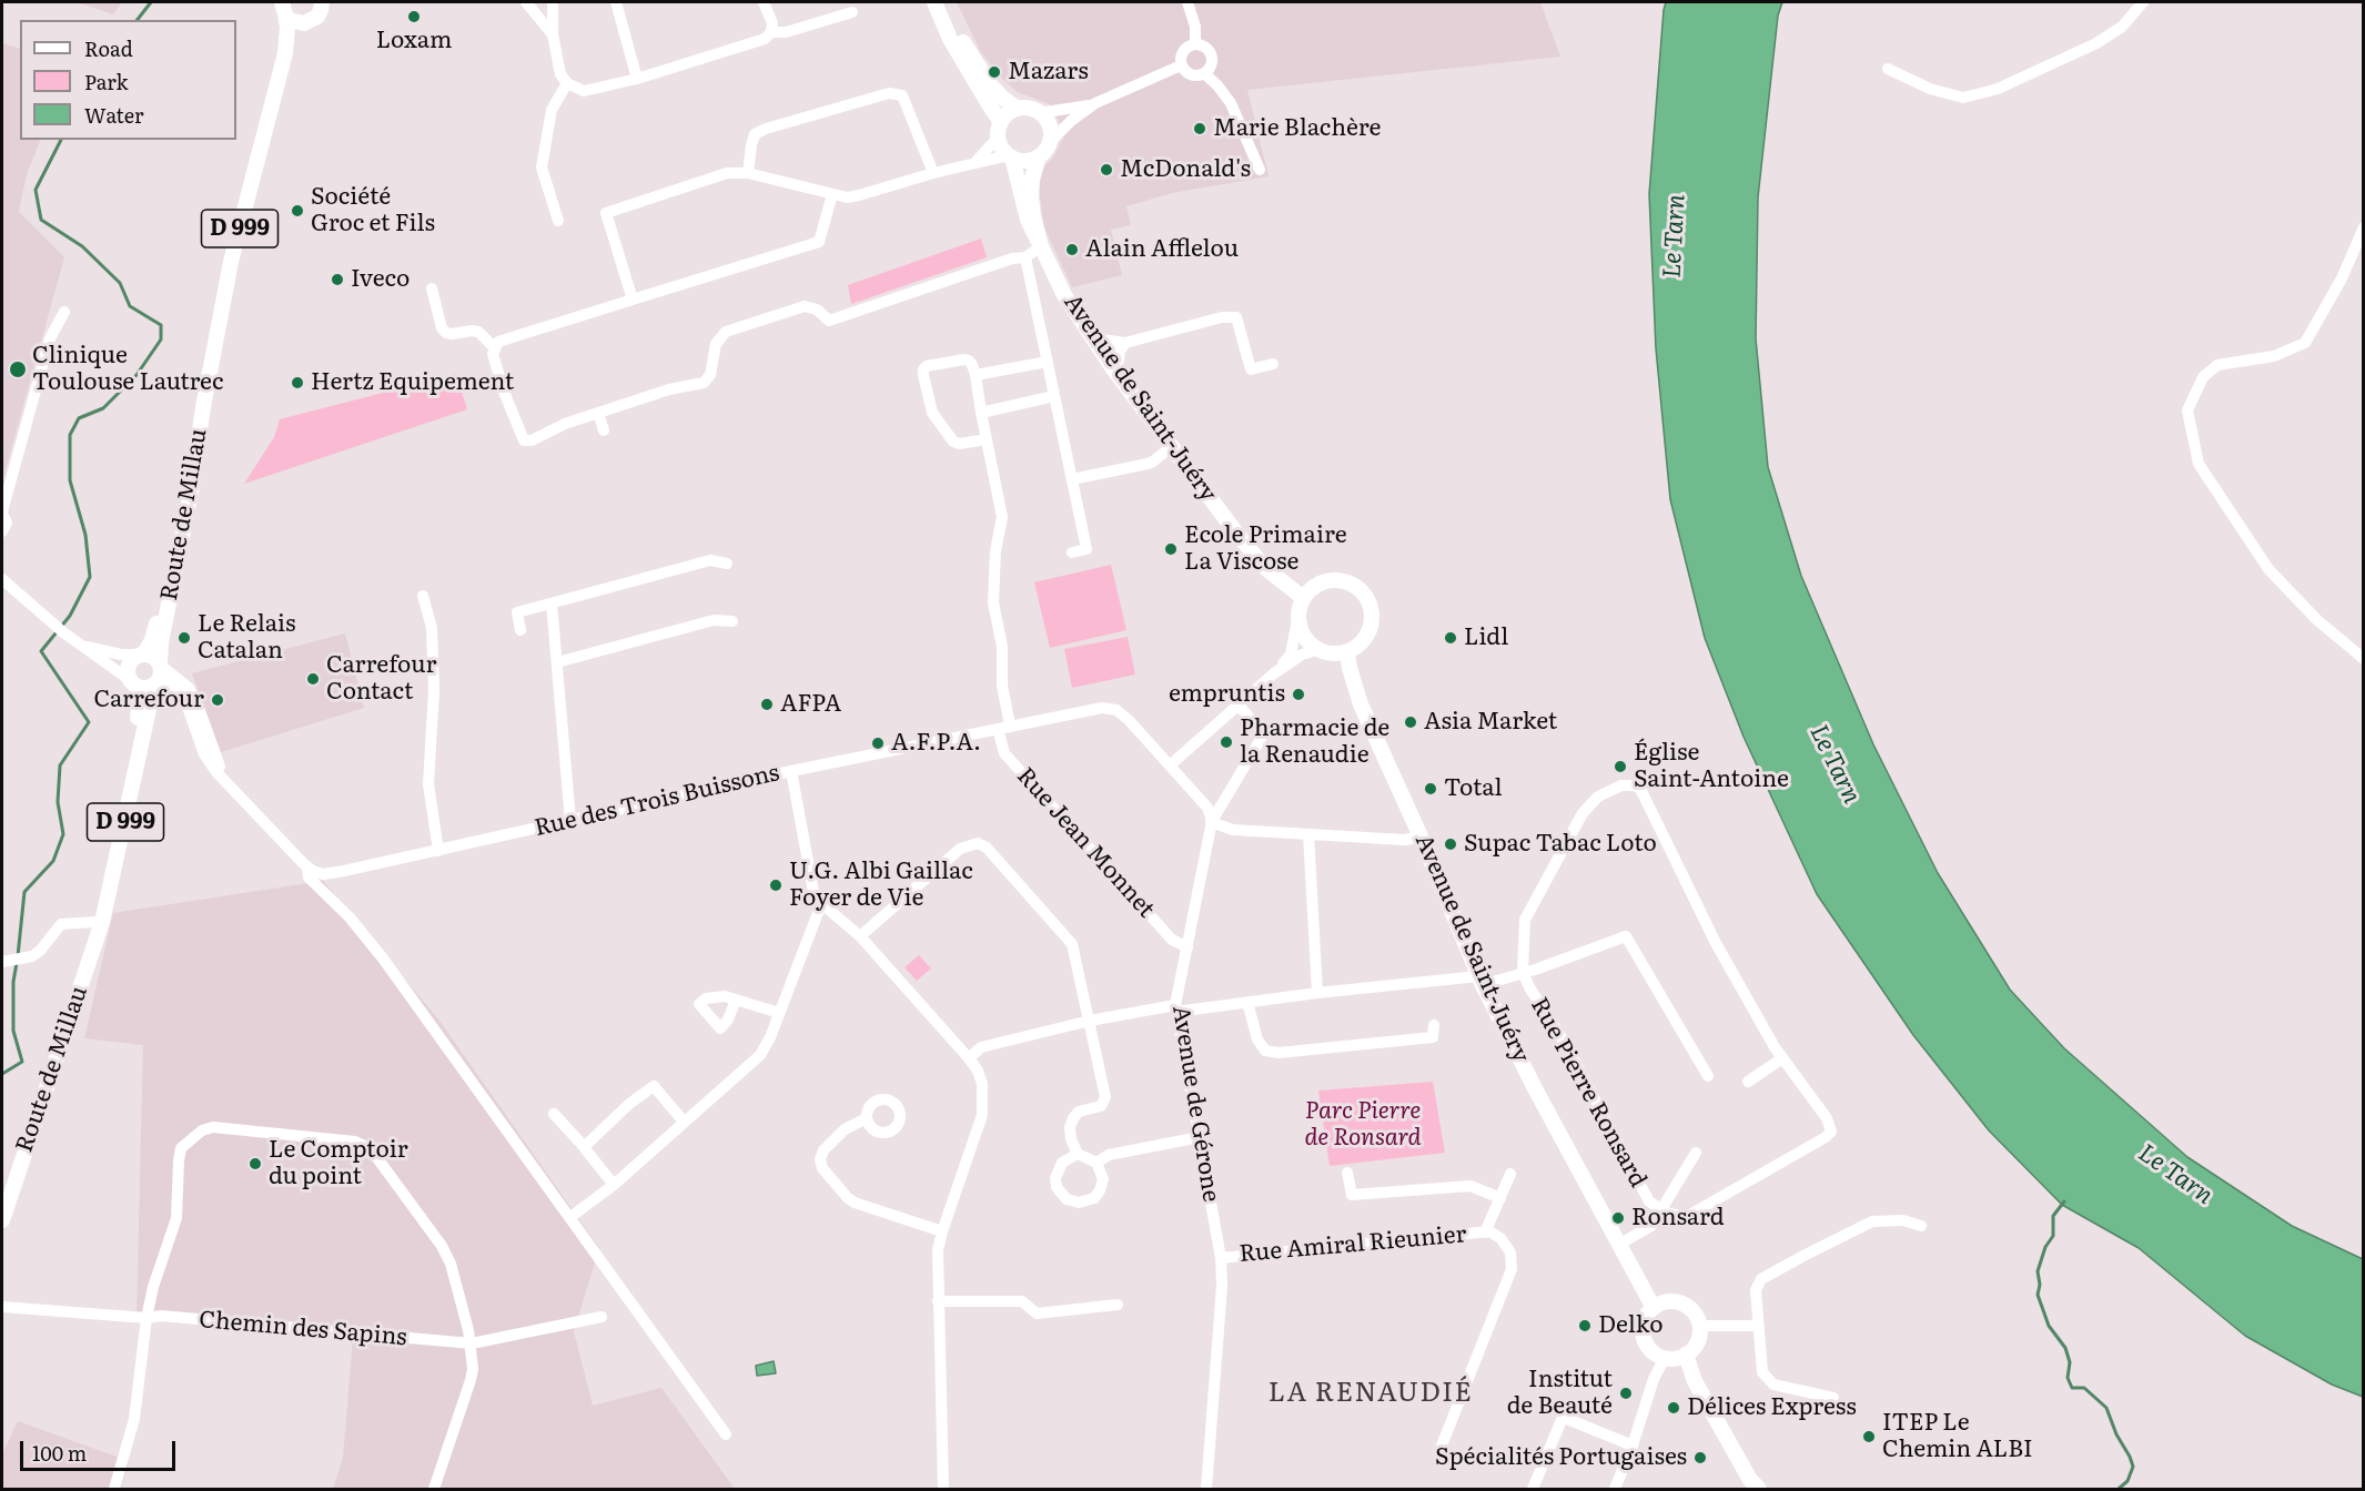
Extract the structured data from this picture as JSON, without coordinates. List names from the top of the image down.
{
  "streets": {
    "main road": ["D 999", "Avenue de Saint-Juéry", "Route de Millau"],
    "street": [
      "Rue des Trois Buissons",
      "Rue Jean Monnet",
      "Rue Pierre Ronsard",
      "Avenue de Gérone",
      "Rue Amiral Rieunier",
      "Chemin des Sapins"
    ]
  },
  "crossings": [
    ["Rue des Trois Buissons", "Rue Jean Monnet"],
    ["Rue Jean Monnet", "Avenue de Gérone"],
    ["Avenue de Gérone", "Rue Amiral Rieunier"]
  ],
  "districts": ["LA RENAUDIÉ"],
  "water": ["Le Tarn"],
  "parks": ["Parc Pierre de Ronsard"],
  "places": [
    "Loxam",
    "Mazars",
    "Marie Blachère",
    "McDonald's",
    "Société Groc et Fils",
    "Alain Afflelou",
    "Iveco",
    "Clinique Toulouse Lautrec",
    "Hertz Equipement",
    "Ecole Primaire La Viscose",
    "Le Relais Catalan",
    "Lidl",
    "Carrefour Contact",
    "empruntis",
    "Carrefour",
    "AFPA",
    "Asia Market",
    "Pharmacie de la Renaudie",
    "A.F.P.A.",
    "Église Saint-Antoine",
    "Total",
    "Supac Tabac Loto",
    "U.G. Albi Gaillac Foyer de Vie",
    "Le Comptoir du point",
    "Ronsard",
    "Delko",
    "Institut de Beauté",
    "Délices Express",
    "ITEP Le Chemin ALBI",
    "Spécialités Portugaises"
  ],
  "legend": ["Road", "Park", "Water"],
  "scale_bar": "100 m"
}
